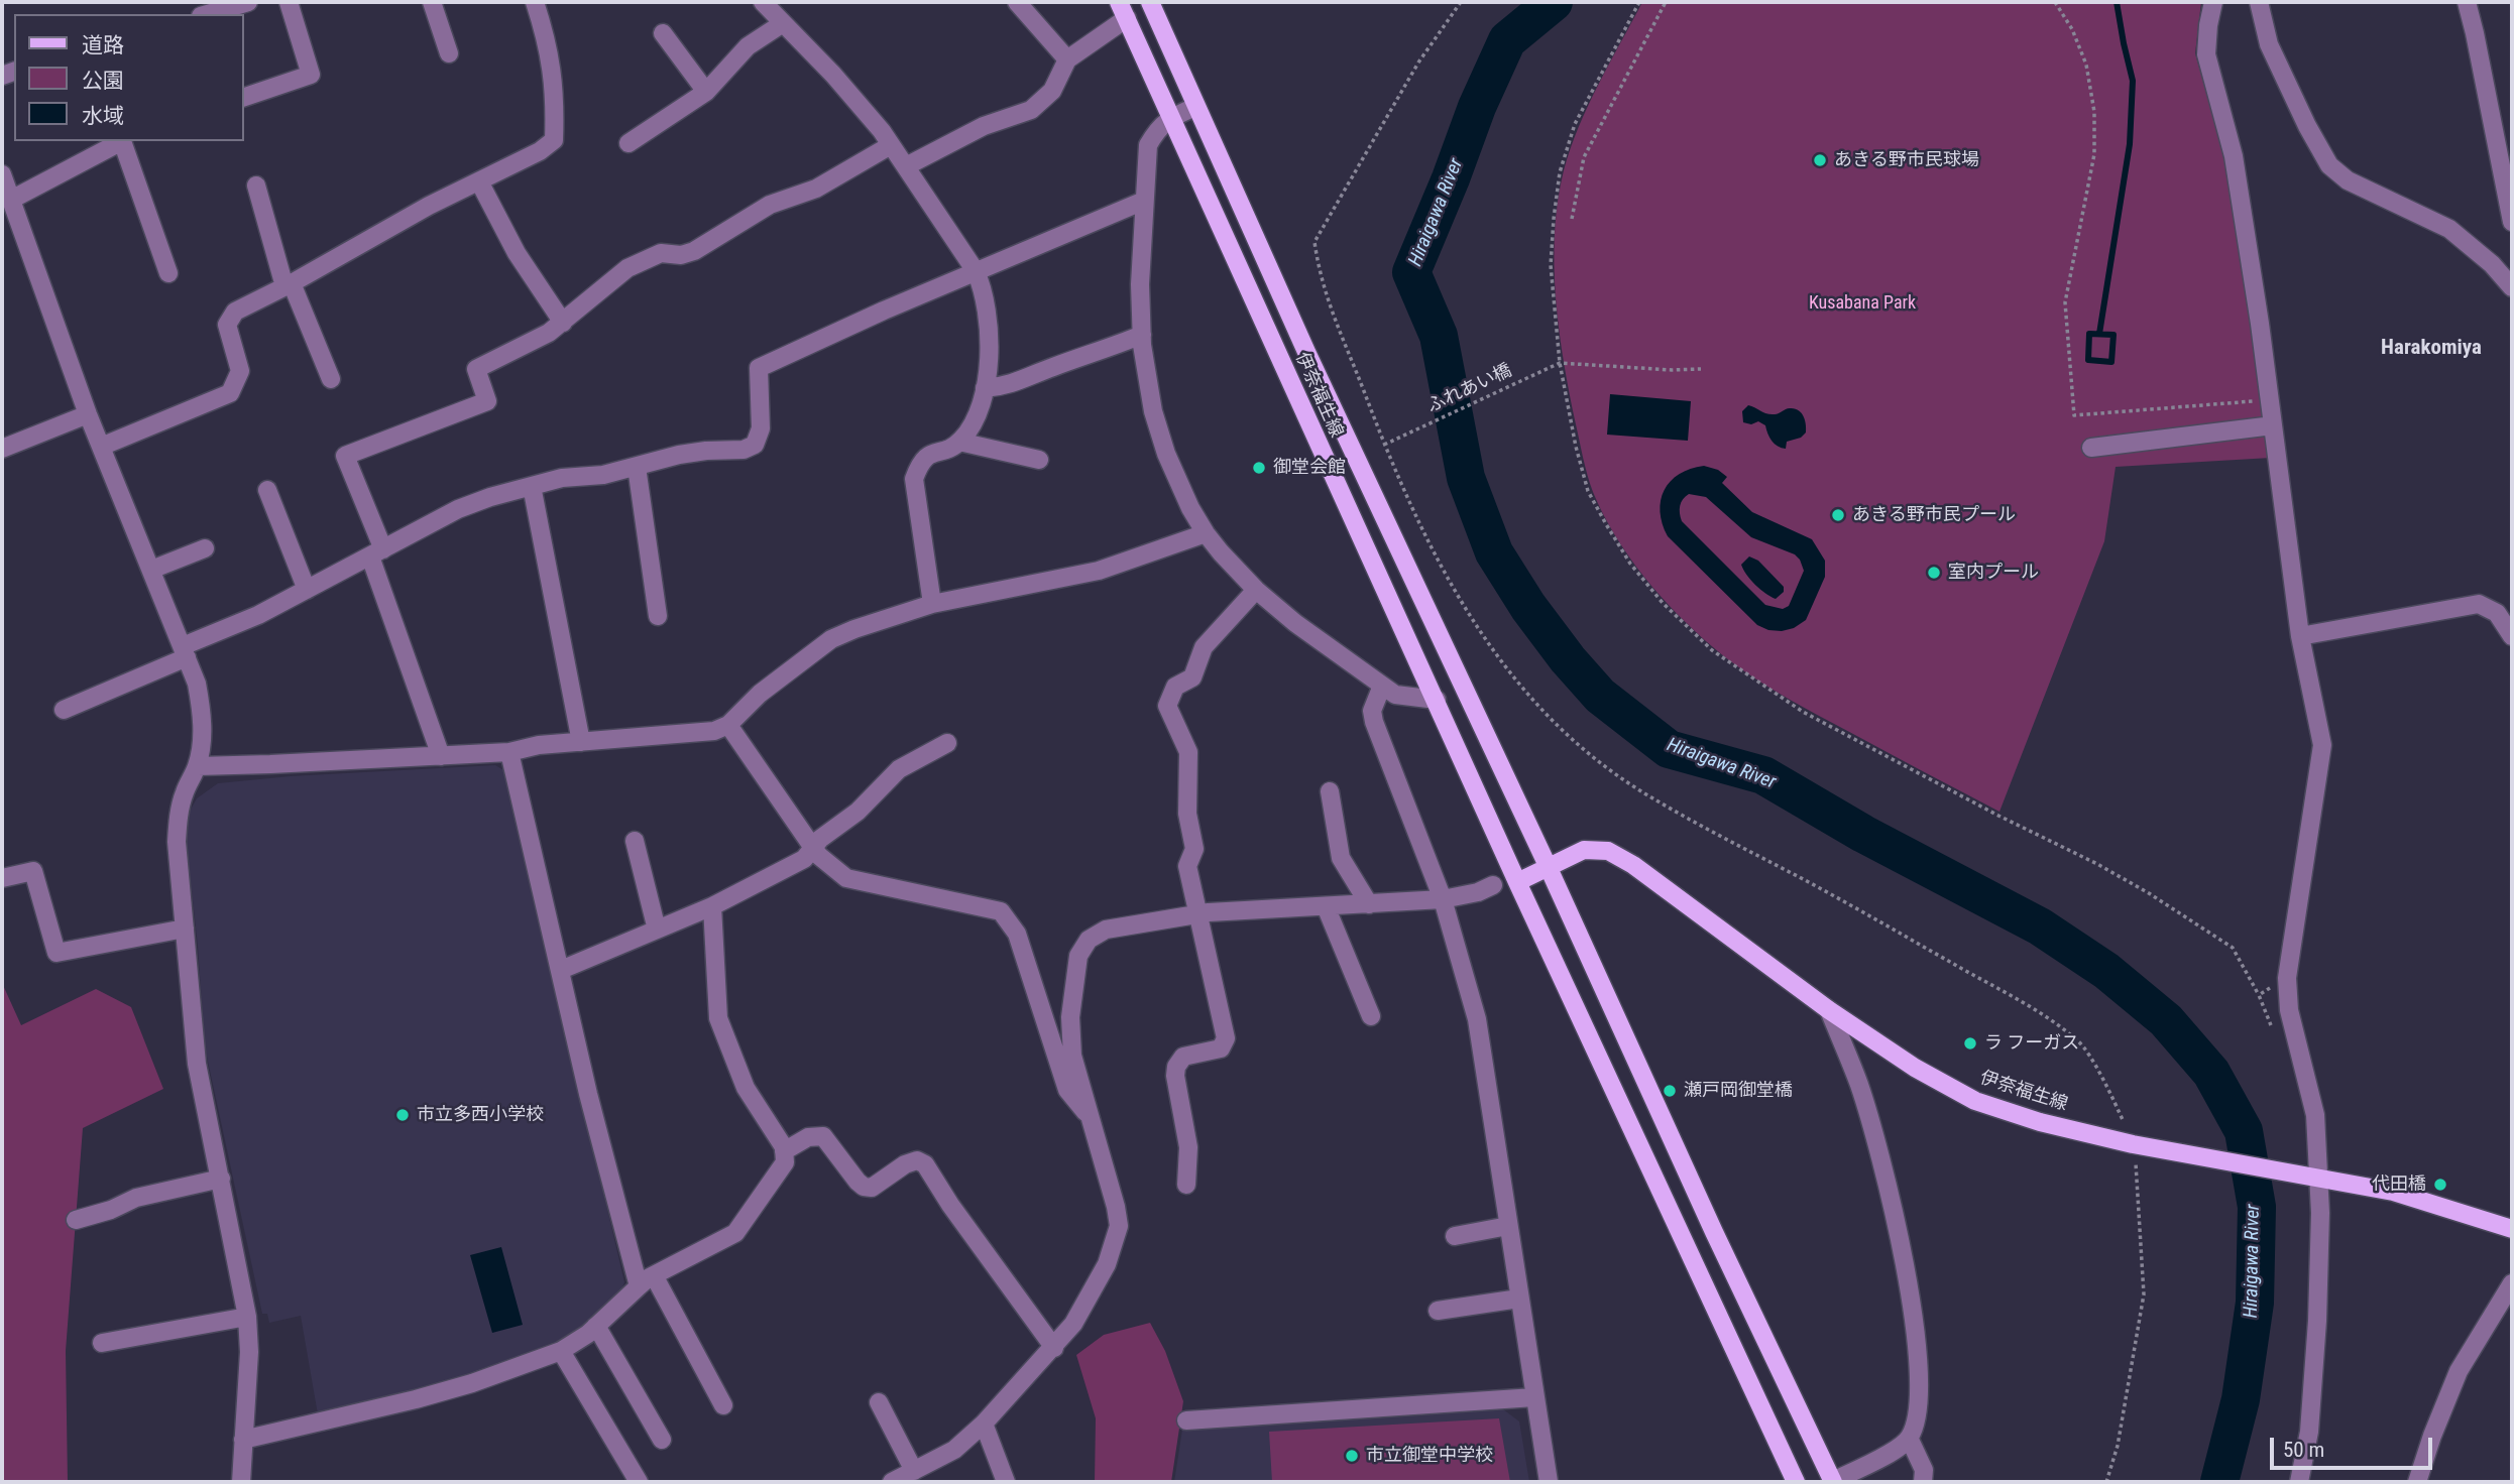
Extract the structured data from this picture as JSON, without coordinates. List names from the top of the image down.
{
  "streets": {
    "main road": ["伊奈福生線"],
    "path": ["ふれあい橋"]
  },
  "districts": ["Harakomiya"],
  "water": ["Hiraigawa River"],
  "parks": ["Kusabana Park"],
  "places": [
    "あきる野市民球場",
    "御堂会館",
    "あきる野市民プール",
    "室内プール",
    "ラ フーガス",
    "瀬戸岡御堂橋",
    "市立多西小学校",
    "代田橋",
    "市立御堂中学校"
  ],
  "legend": ["道路", "公園", "水域"],
  "scale_bar": "50 m"
}
